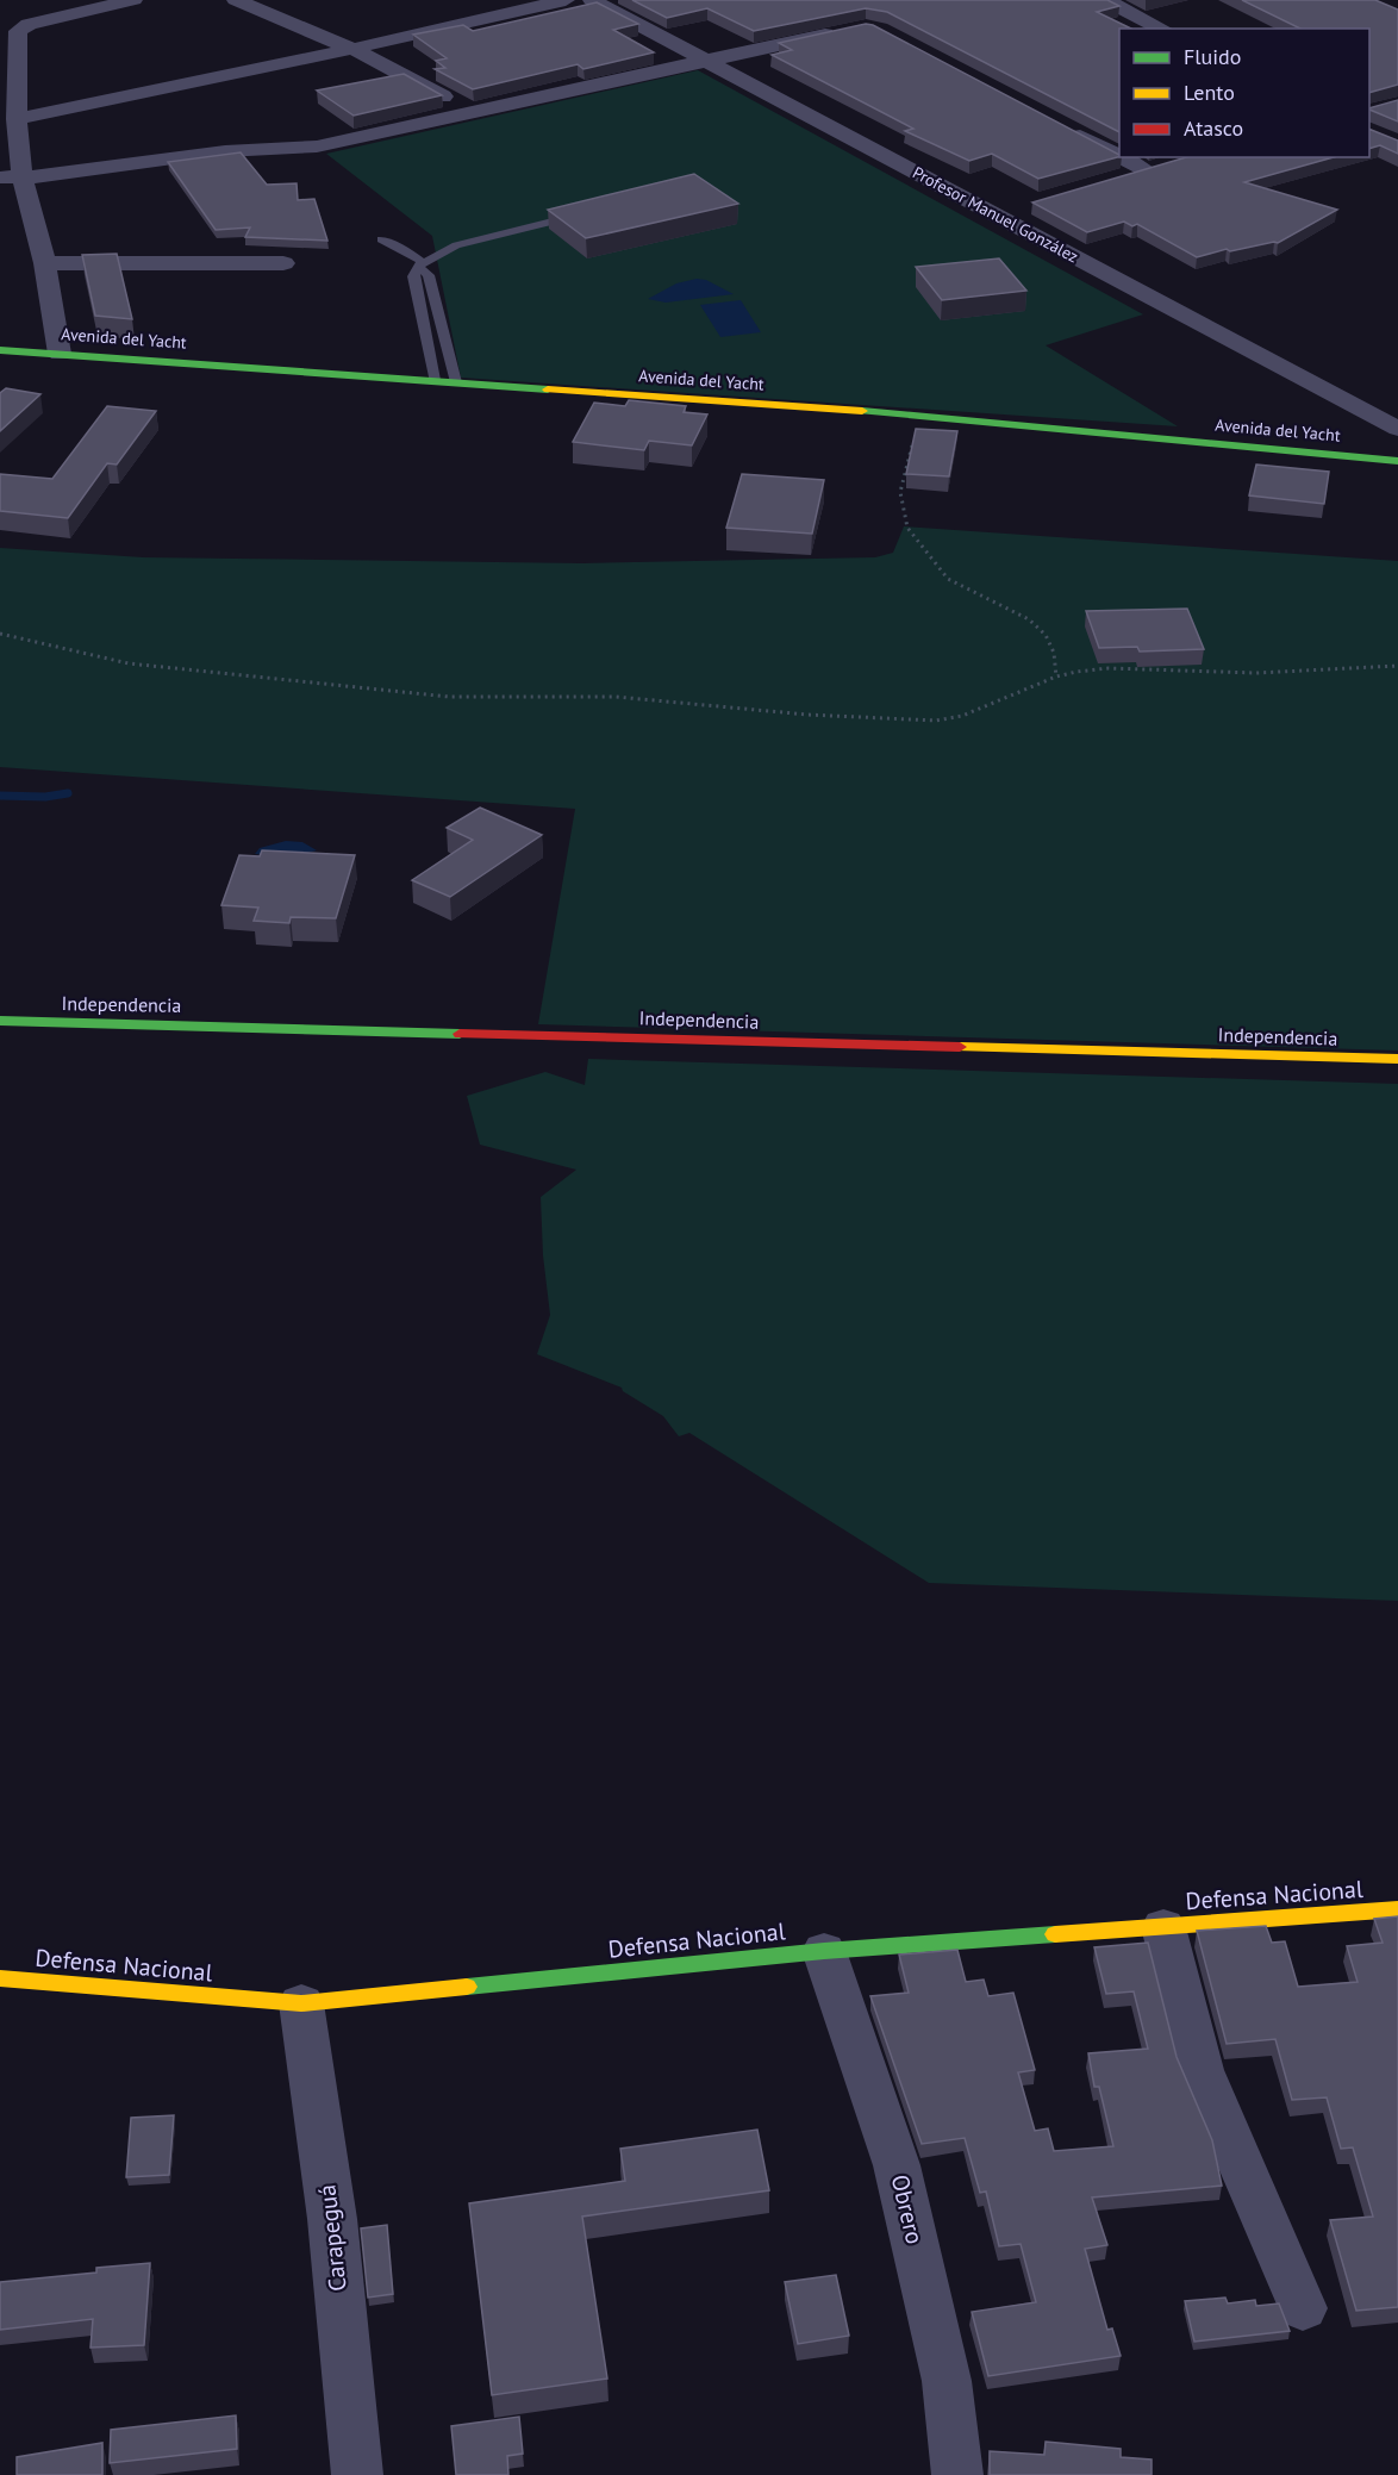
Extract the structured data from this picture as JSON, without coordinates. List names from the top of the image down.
{
  "streets": {
    "street": [
      "Profesor Manuel González",
      "Avenida del Yacht",
      "Independencia",
      "Defensa Nacional",
      "Obrero",
      "Carapeguá"
    ]
  },
  "crossings": [
    ["Defensa Nacional", "Obrero"],
    ["Defensa Nacional", "Carapeguá"]
  ],
  "legend": ["Fluido", "Lento", "Atasco"]
}
